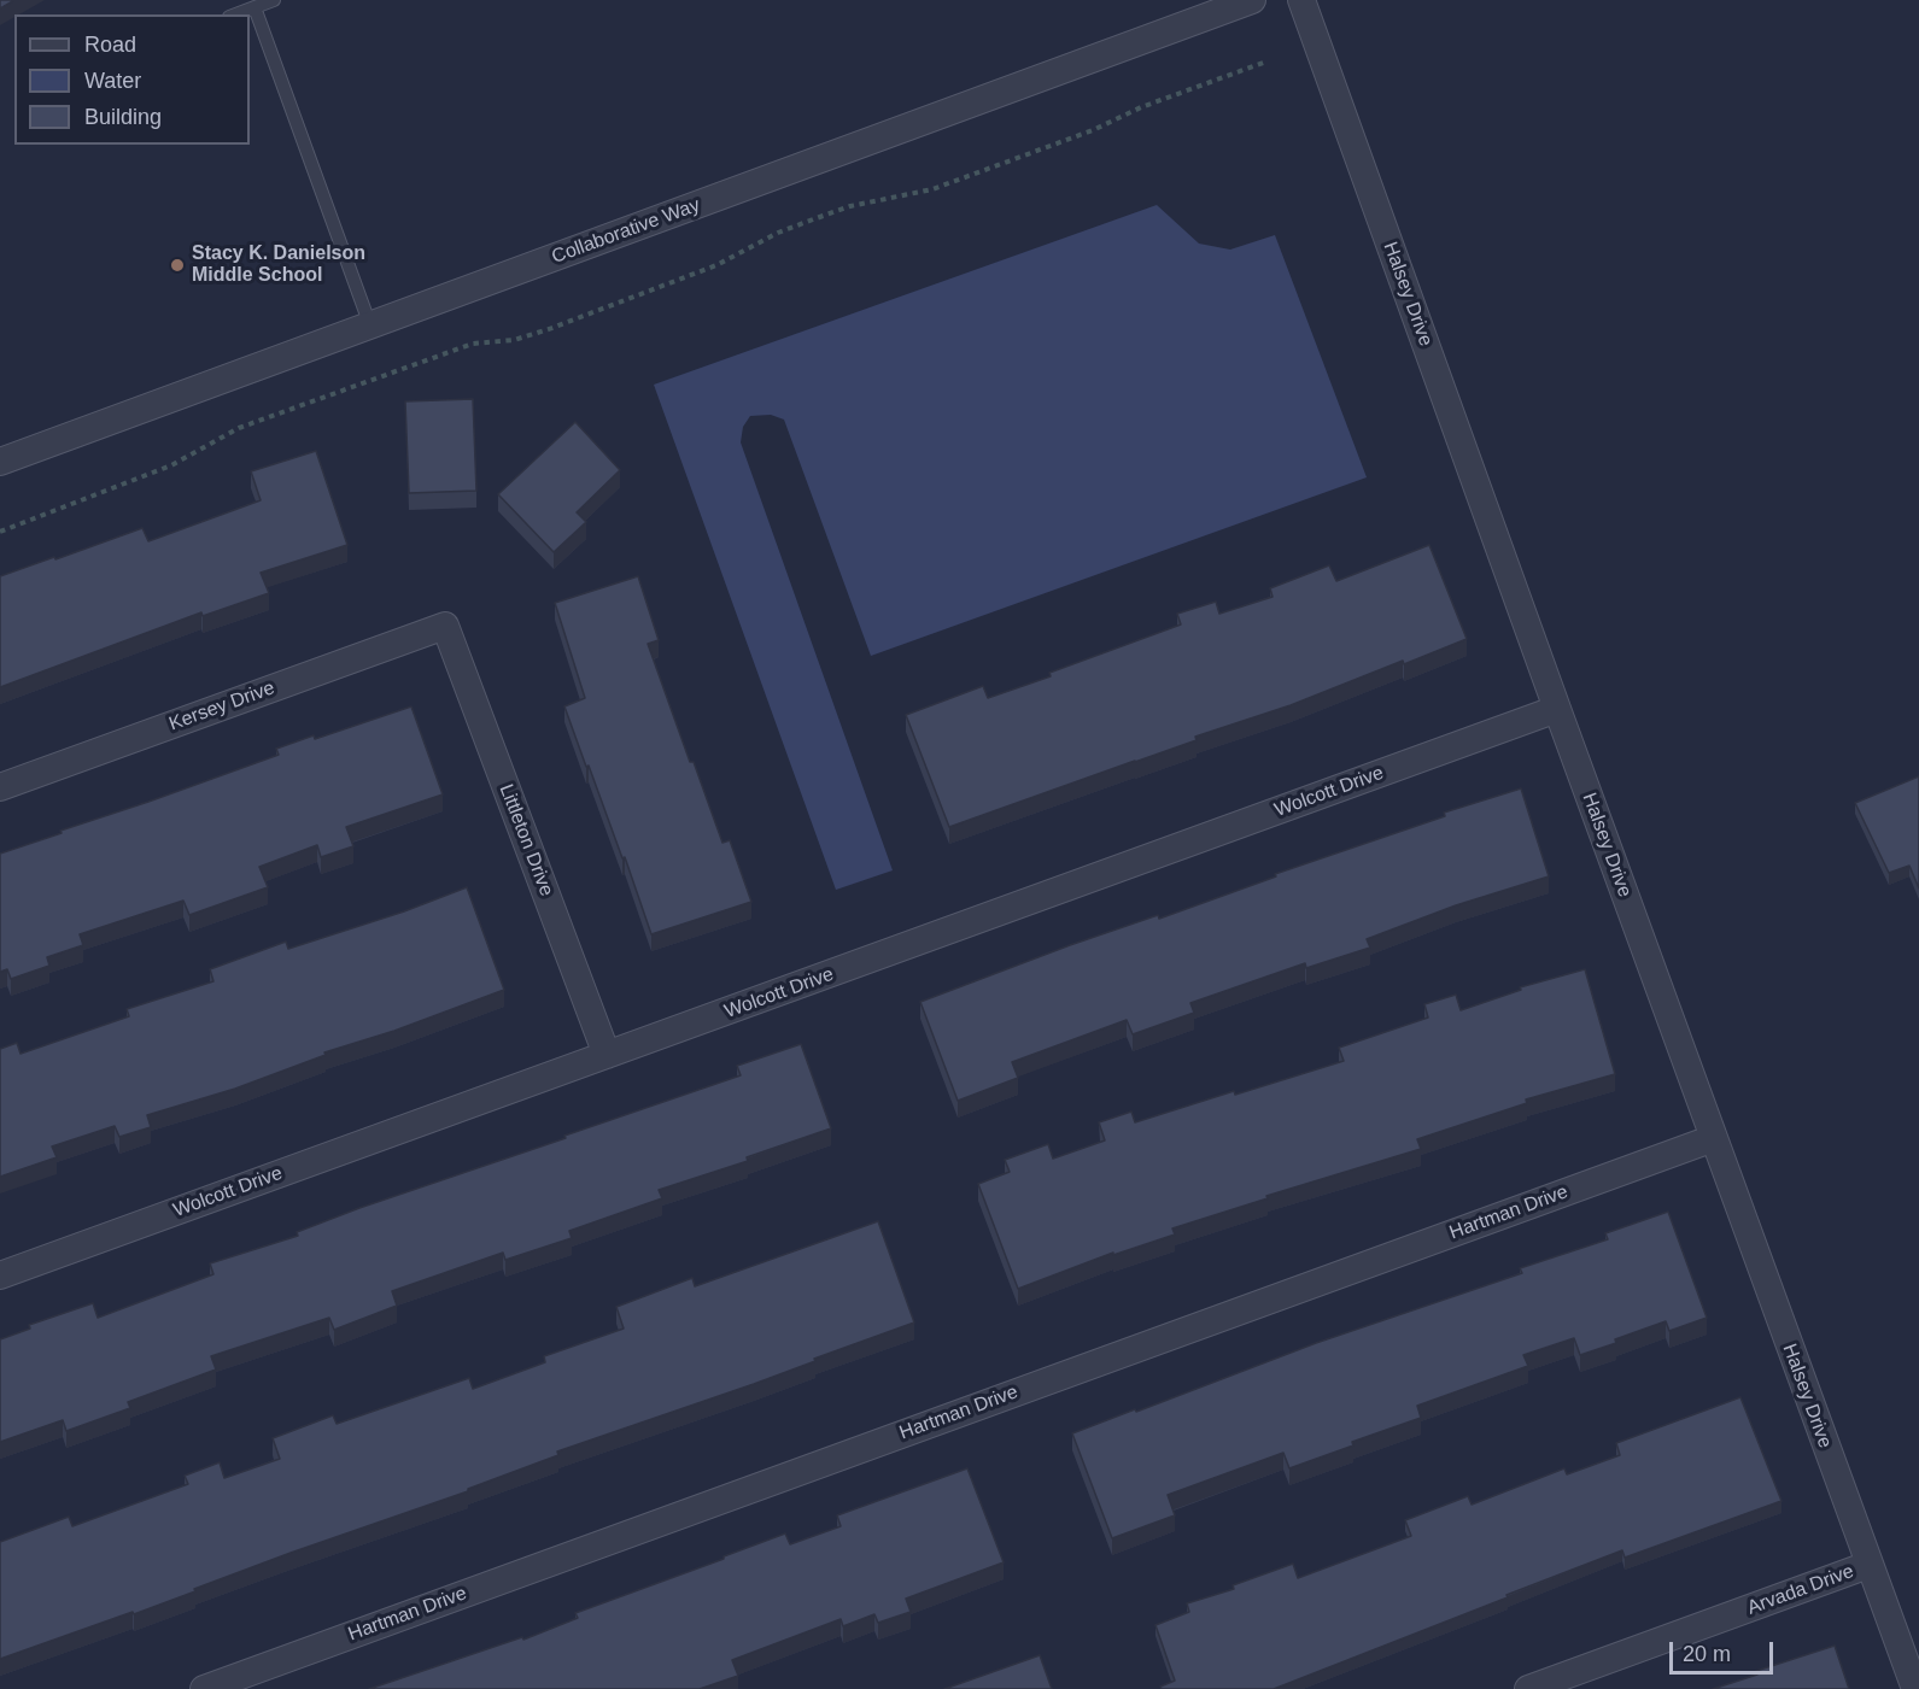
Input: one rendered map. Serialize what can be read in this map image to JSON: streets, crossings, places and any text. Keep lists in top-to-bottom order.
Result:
{
  "streets": {
    "street": [
      "Collaborative Way",
      "Halsey Drive",
      "Kersey Drive",
      "Wolcott Drive",
      "Littleton Drive",
      "Hartman Drive",
      "Arvada Drive"
    ]
  },
  "crossings": [
    ["Halsey Drive", "Wolcott Drive"],
    ["Halsey Drive", "Hartman Drive"],
    ["Halsey Drive", "Arvada Drive"],
    ["Kersey Drive", "Littleton Drive"],
    ["Wolcott Drive", "Littleton Drive"]
  ],
  "places": ["Stacy K. Danielson Middle School"],
  "legend": ["Road", "Water", "Building"],
  "scale_bar": "20 m"
}
